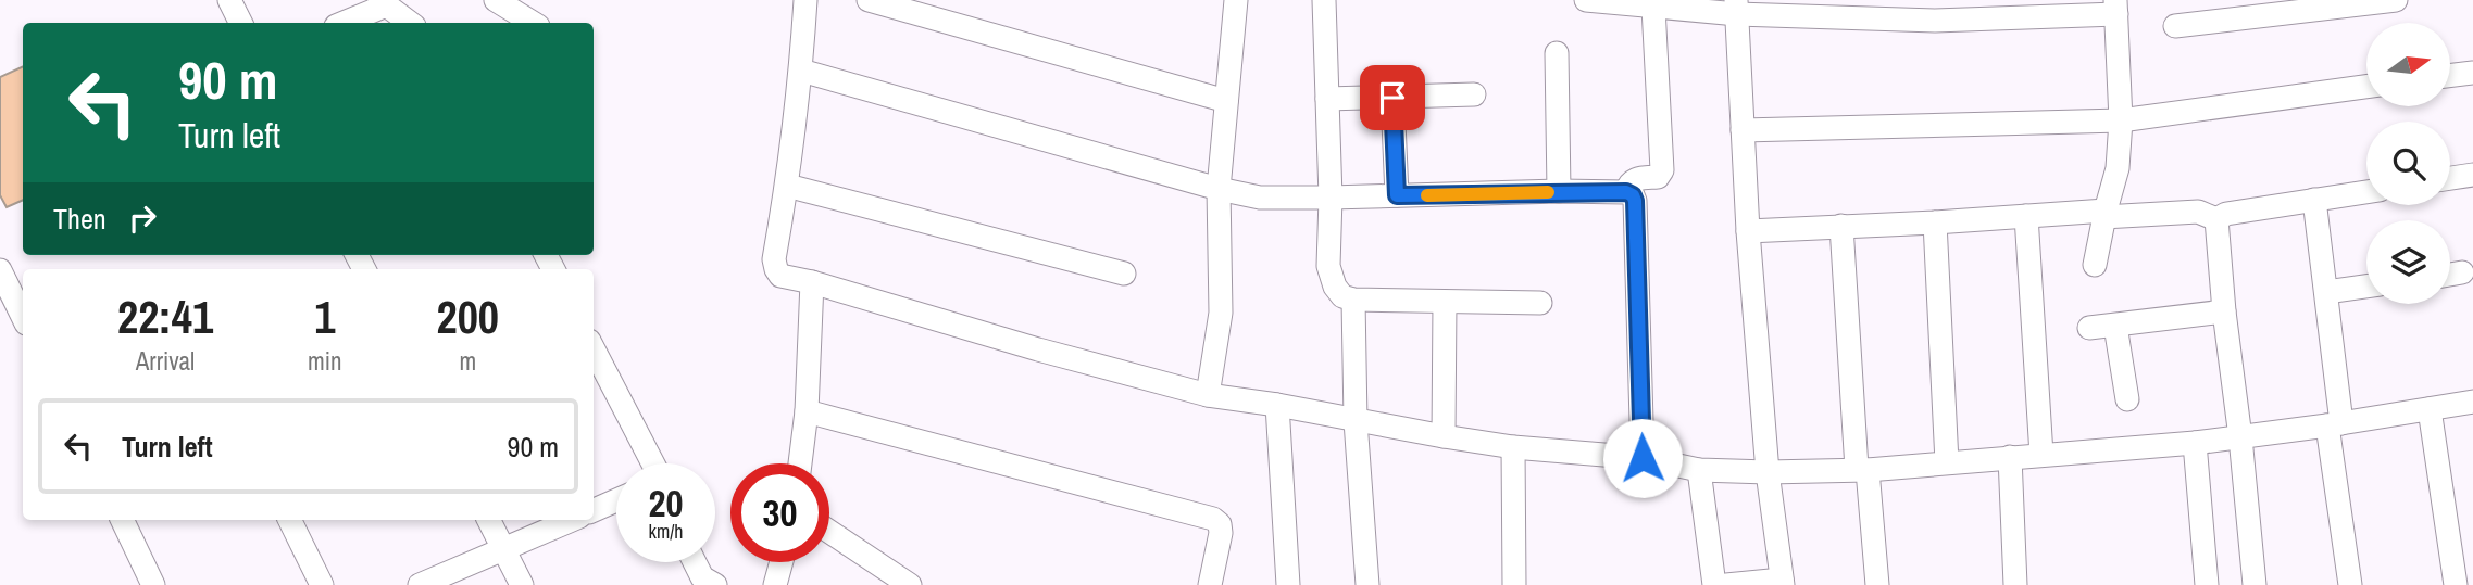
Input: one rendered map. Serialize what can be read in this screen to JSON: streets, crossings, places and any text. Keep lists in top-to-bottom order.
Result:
{
  "north": "right",
  "page": {
    "turn": ["90 m", "Turn left"],
    "then": "Then",
    "eta": [
      "22:41",
      "Arrival",
      "1",
      "min",
      "200",
      "m"
    ],
    "list": [
      {
        "name": "Turn left",
        "value": "90 m"
      }
    ],
    "speed": "20 km/h",
    "limit": "30"
  }
}
